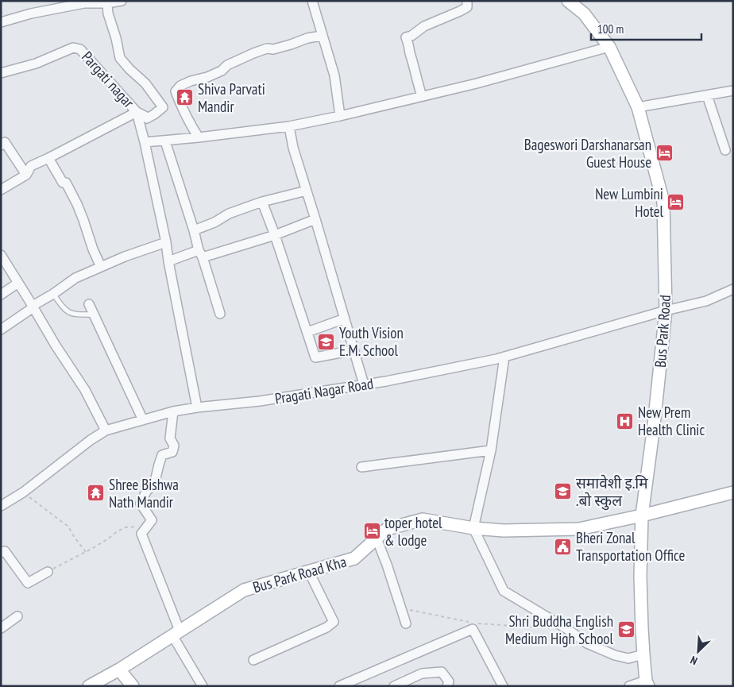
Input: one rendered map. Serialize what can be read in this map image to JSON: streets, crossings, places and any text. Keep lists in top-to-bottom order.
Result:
{
  "streets": {
    "street": [
      "Pargati nagar",
      "Bus Park Road",
      "Pragati Nagar Road",
      "Bus Park Road Kha"
    ]
  },
  "crossings": [
    ["Pargati nagar", "Pragati Nagar Road"],
    ["Bus Park Road", "Pragati Nagar Road"],
    ["Bus Park Road", "Bus Park Road Kha"]
  ],
  "places": {
    "temple": ["Shiva Parvati Mandir", "Shree Bishwa Nath Mandir"],
    "hotel": ["Bageswori Darshanarsan Guest House", "New Lumbini Hotel", "toper hotel & lodge"],
    "school or university": ["Youth Vision E.M. School", "समावेशी इ.मि .बाे स्कुल", "Shri Buddha English Medium High School"],
    "hospital": ["New Prem Health Clinic"],
    "public building": ["Bheri Zonal Transportation Office"]
  },
  "scale_bar": "100 m",
  "north": "bottom left"
}
